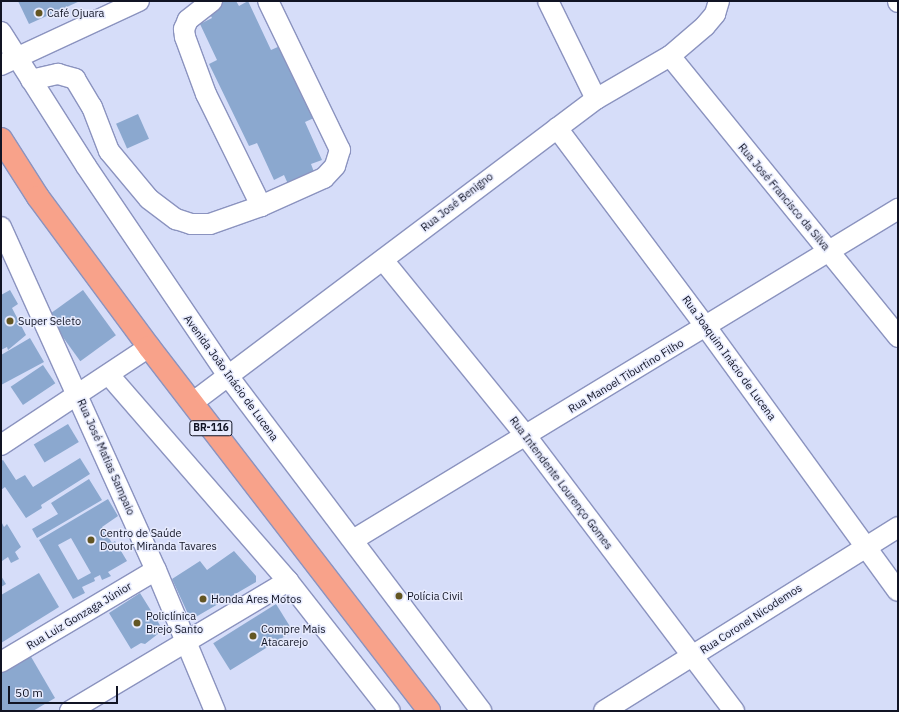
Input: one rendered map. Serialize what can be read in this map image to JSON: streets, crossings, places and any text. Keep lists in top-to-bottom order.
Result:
{
  "streets": {
    "highway": ["BR-116"],
    "street": [
      "Rua José Francisco da Silva",
      "Rua José Benigno",
      "Rua Joaquim Inácio de Lucena",
      "Rua Manoel Tiburtino Filho",
      "Avenida João Inácio de Lucena",
      "Rua José Matias Sampaio",
      "Rua Intendente Lourenço Gomes",
      "Rua Luiz Gonzaga Júnior",
      "Rua Coronel Nicodemos"
    ]
  },
  "crossings": [
    ["Rua José Francisco da Silva", "Rua José Benigno"],
    ["Rua José Francisco da Silva", "Rua Manoel Tiburtino Filho"],
    ["Rua José Benigno", "Rua Joaquim Inácio de Lucena"],
    ["Rua José Benigno", "Avenida João Inácio de Lucena"],
    ["Rua José Benigno", "BR-116"],
    ["Rua José Benigno", "Rua Intendente Lourenço Gomes"],
    ["Rua Joaquim Inácio de Lucena", "Rua Manoel Tiburtino Filho"],
    ["Rua Joaquim Inácio de Lucena", "Rua Coronel Nicodemos"],
    ["Rua Manoel Tiburtino Filho", "Avenida João Inácio de Lucena"],
    ["Rua Manoel Tiburtino Filho", "Rua Intendente Lourenço Gomes"],
    ["Rua José Matias Sampaio", "Rua Luiz Gonzaga Júnior"],
    ["Rua Intendente Lourenço Gomes", "Rua Coronel Nicodemos"]
  ],
  "places": [
    "Café Ojuara",
    "Super Seleto",
    "Centro de Saúde Doutor Miranda Tavares",
    "Polícia Civil",
    "Honda Ares Motos",
    "Policlínica Brejo Santo",
    "Compre Mais Atacarejo"
  ],
  "scale_bar": "50 m"
}
